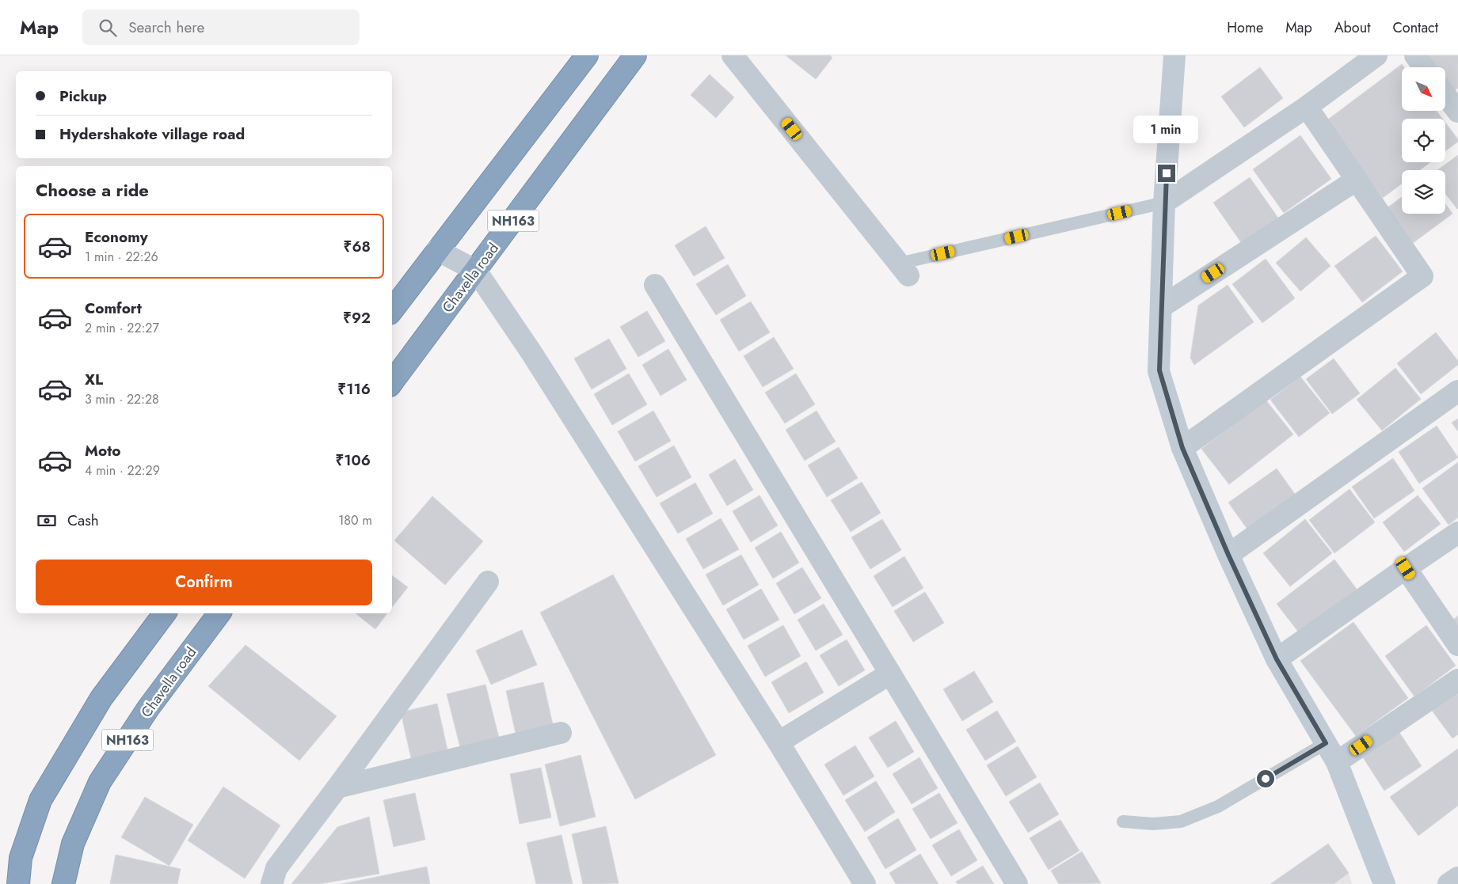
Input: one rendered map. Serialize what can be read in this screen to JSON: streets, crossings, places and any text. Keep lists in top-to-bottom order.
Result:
{
  "streets": {
    "highway": ["NH163", "Chavella road"]
  },
  "north": "bottom right",
  "page": {
    "header": "Map",
    "search": "Search here",
    "nav": [
      "Home",
      "Map",
      "About",
      "Contact"
    ],
    "banner": ["Pickup", "Hydershakote village road"],
    "bubble": "1 min",
    "heading": "Choose a ride",
    "list": [
      {
        "name": "Economy",
        "note": "1 min · 22:26",
        "value": "₹68"
      },
      {
        "name": "Comfort",
        "note": "2 min · 22:27",
        "value": "₹92"
      },
      {
        "name": "XL",
        "note": "3 min · 22:28",
        "value": "₹116"
      },
      {
        "name": "Moto",
        "note": "4 min · 22:29",
        "value": "₹106"
      }
    ],
    "pay": ["Cash", "180 m"],
    "buttons": "Confirm"
  }
}
